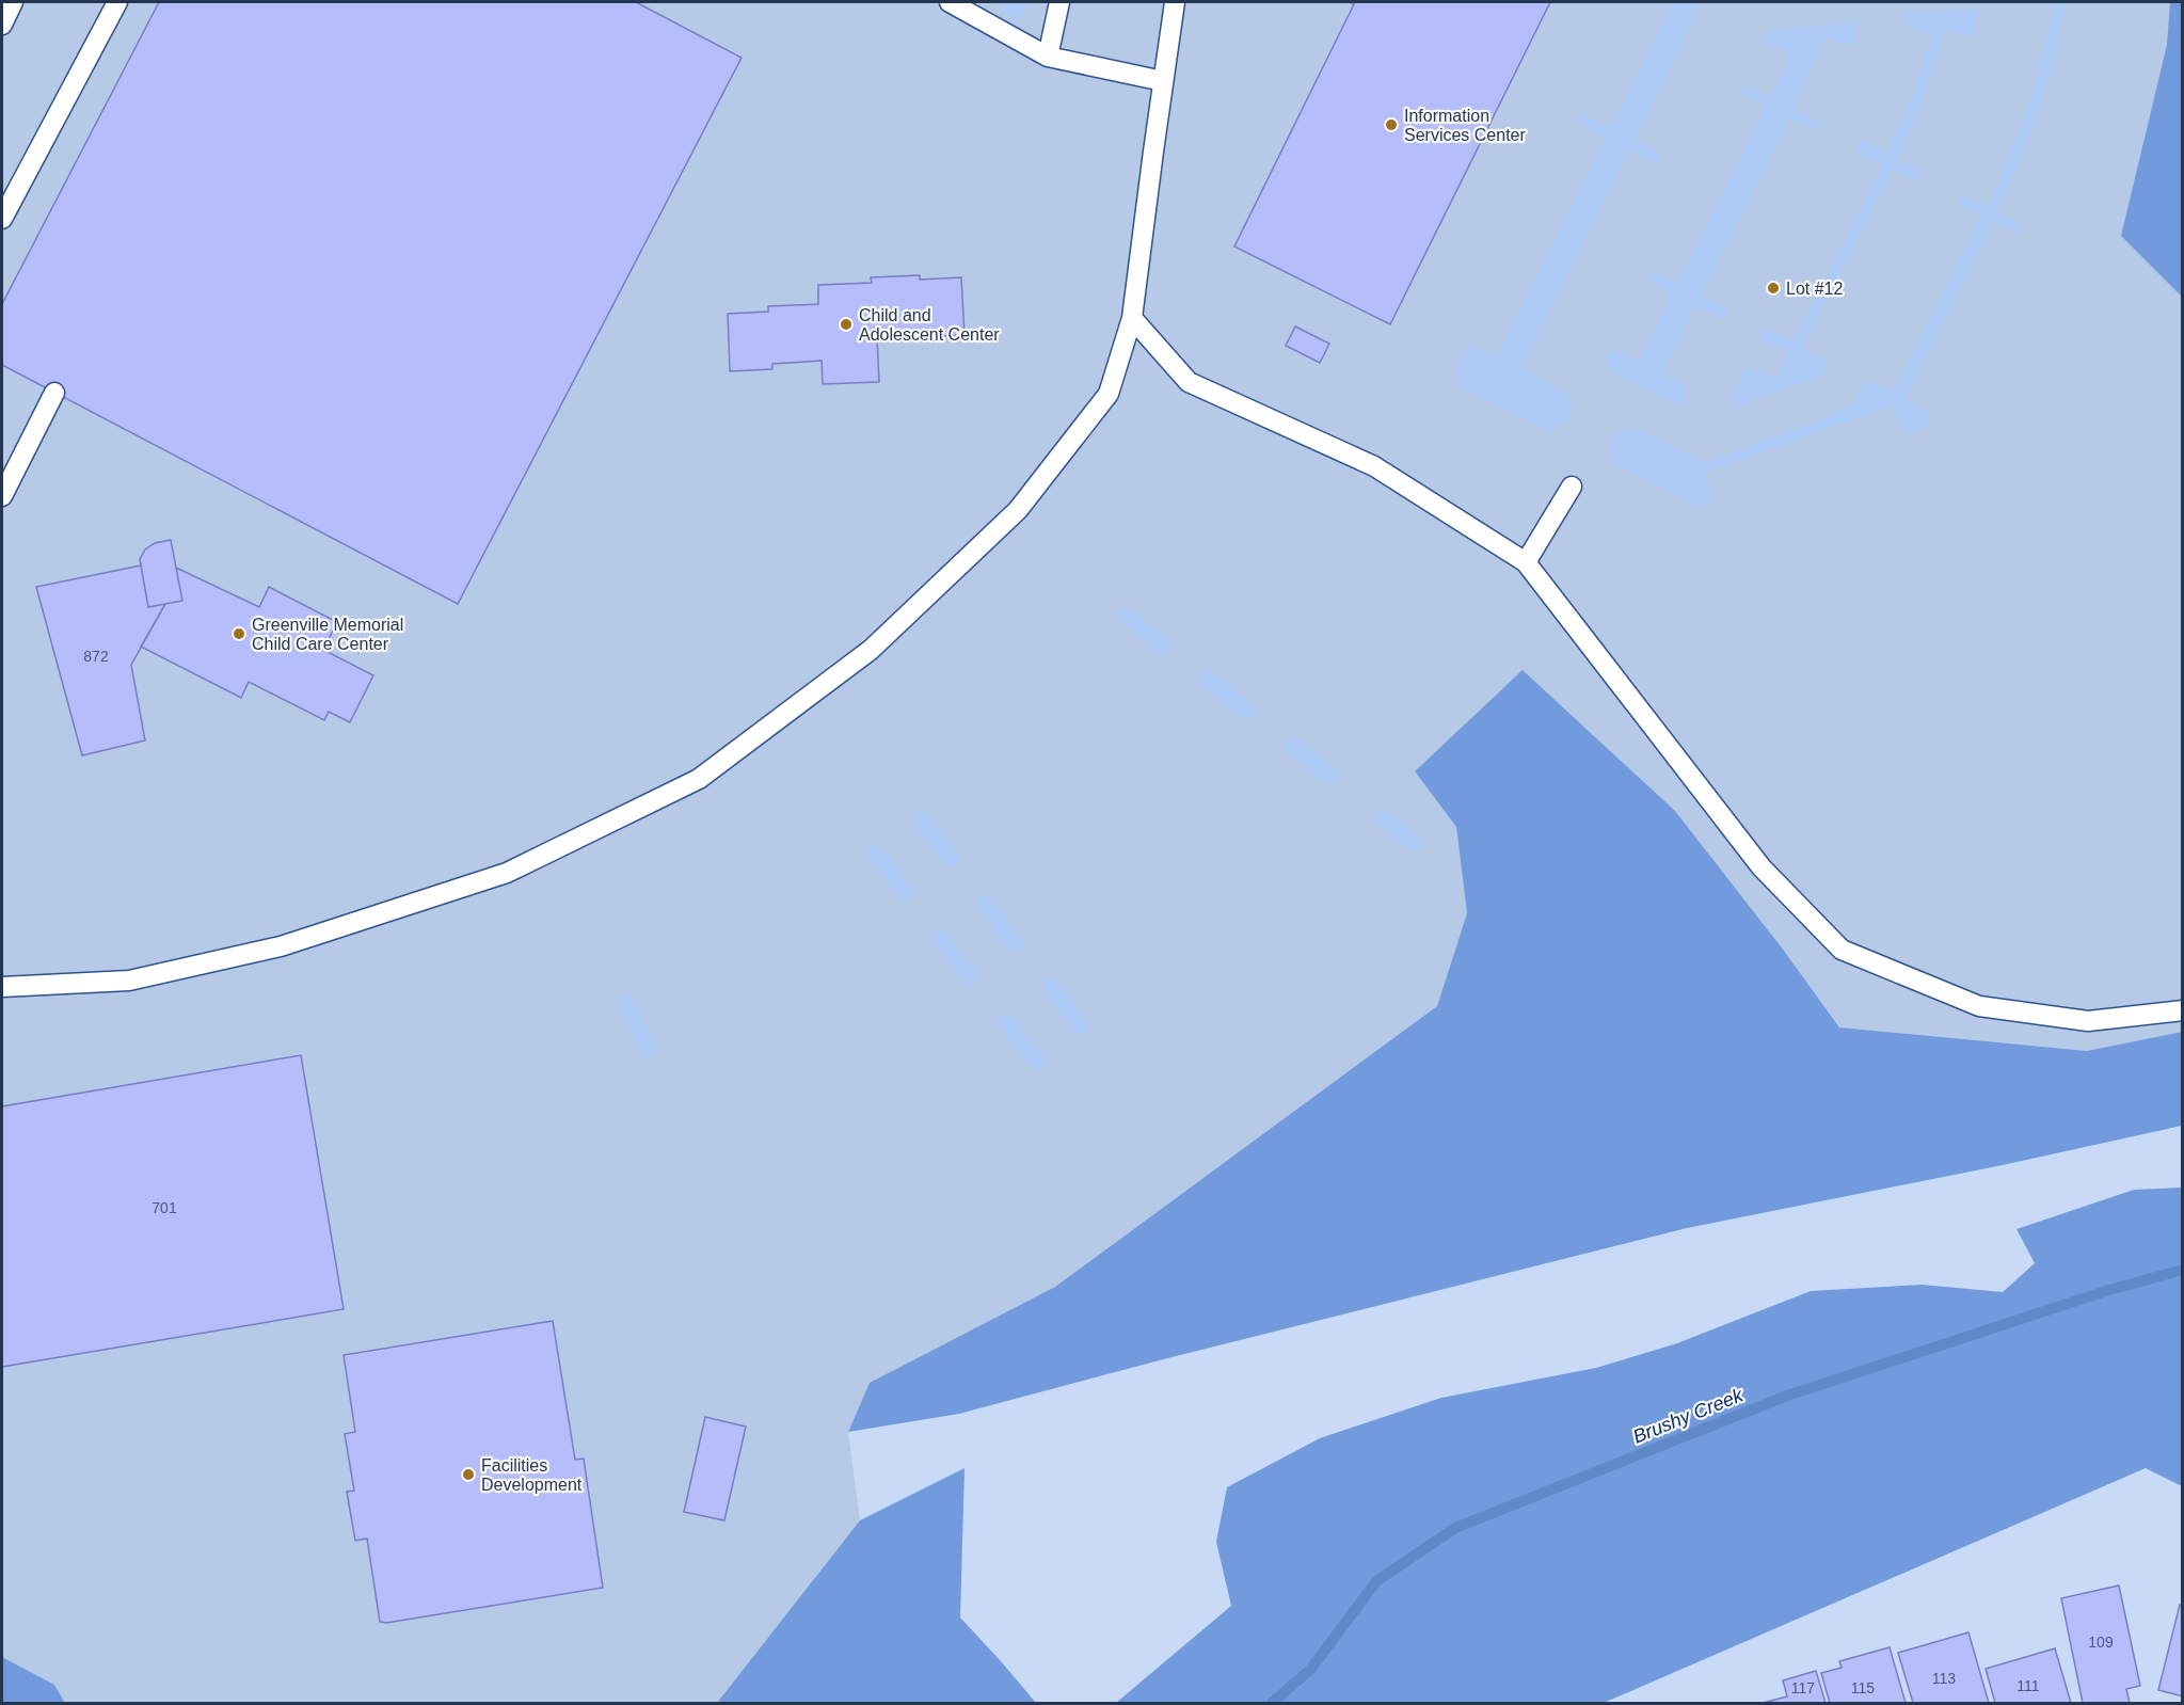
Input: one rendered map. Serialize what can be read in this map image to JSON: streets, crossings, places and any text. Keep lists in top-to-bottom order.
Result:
{
  "water": ["Brushy Creek"],
  "places": [
    "Information Services Center",
    "Lot #12",
    "Child and Adolescent Center",
    "Greenville Memorial Child Care Center",
    "Facilities Development"
  ],
  "house_numbers": [
    "872",
    "701",
    "109",
    "113",
    "111",
    "117",
    "115"
  ]
}
